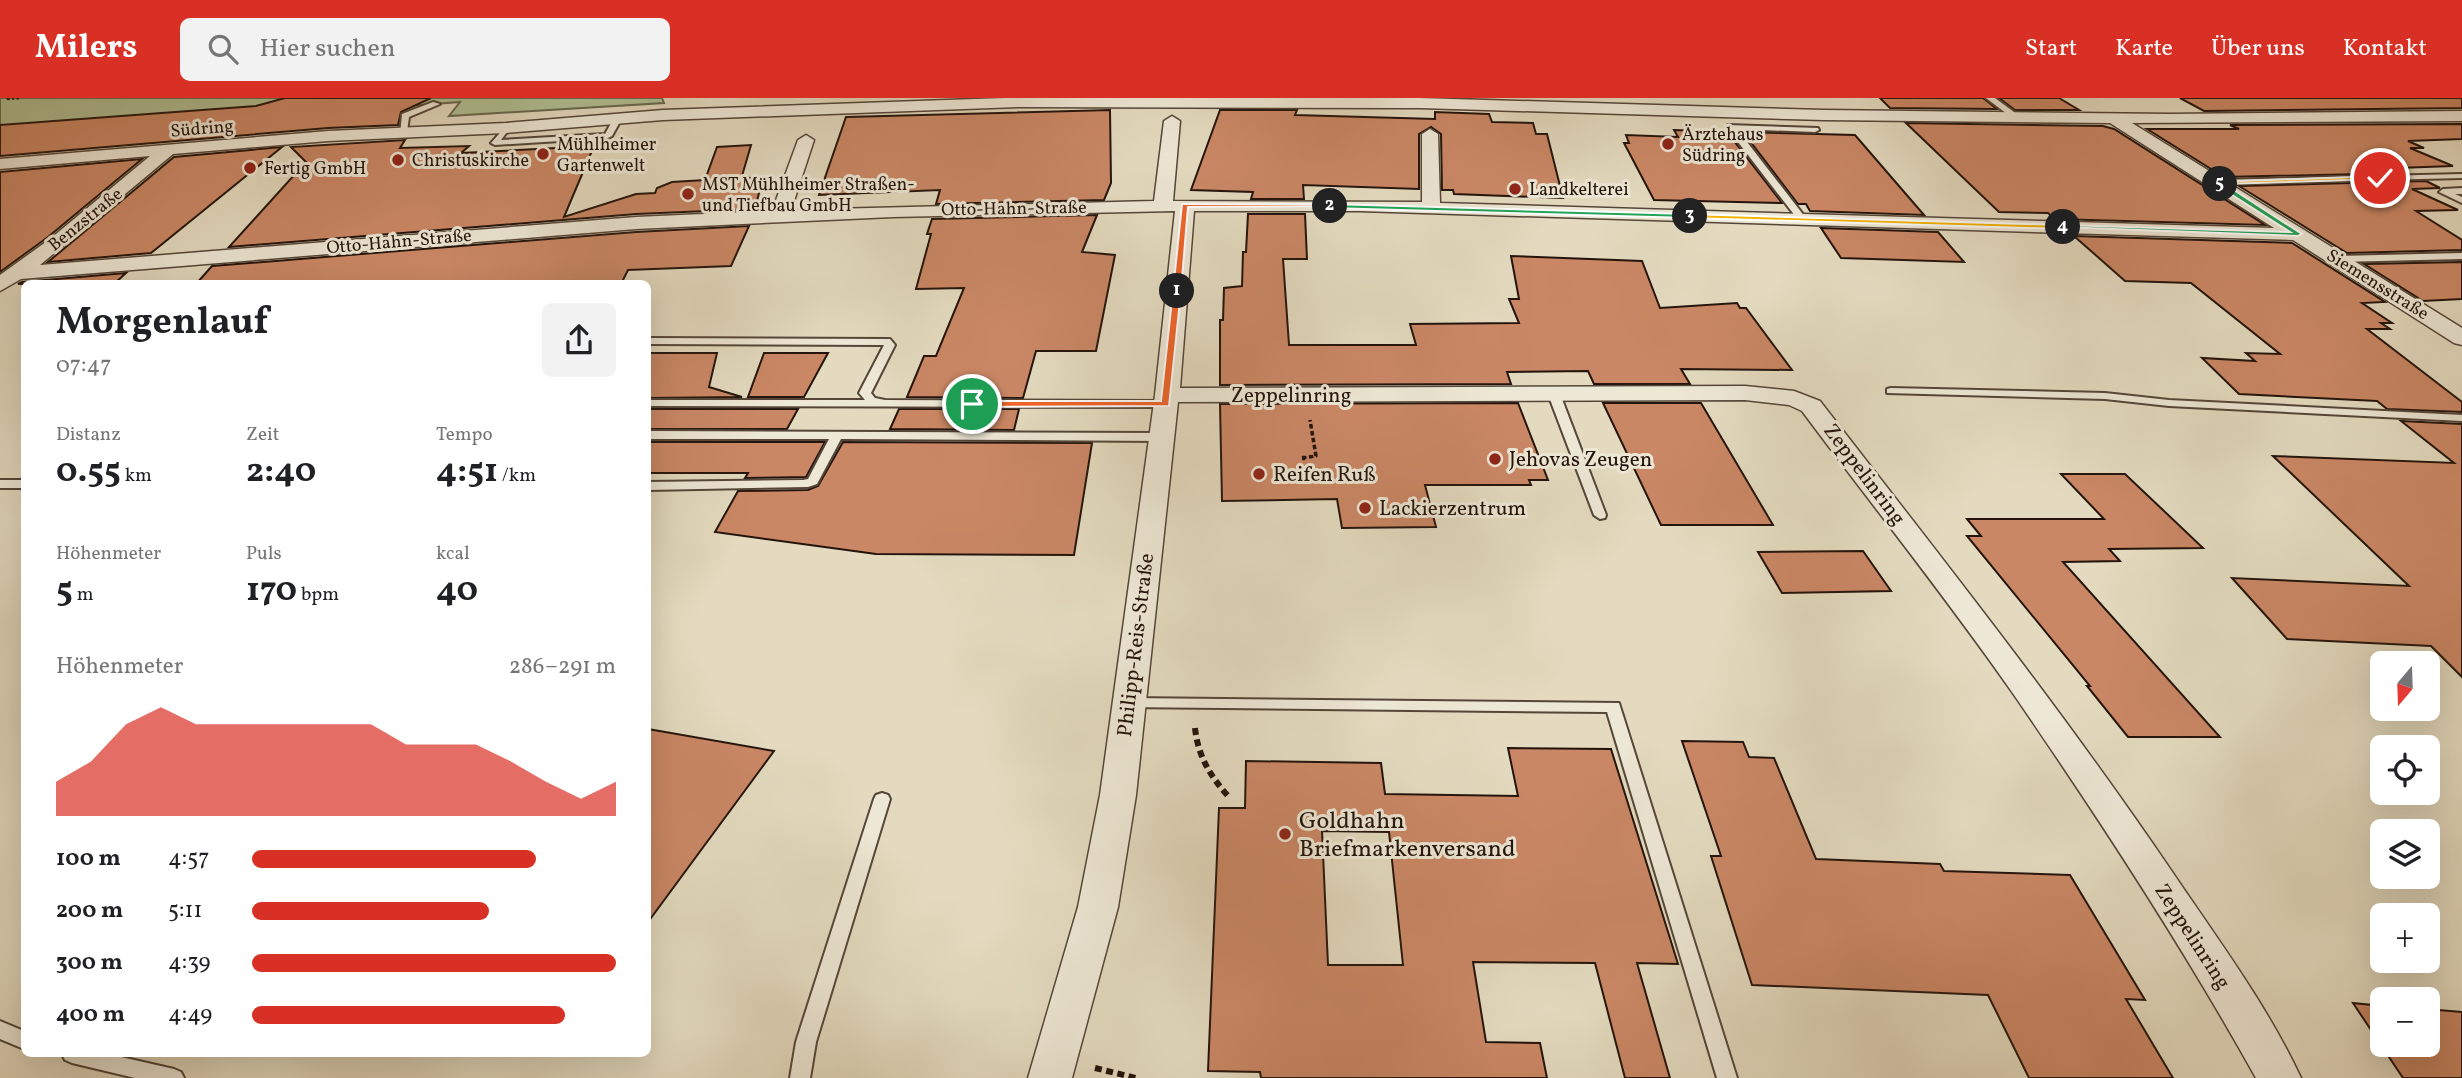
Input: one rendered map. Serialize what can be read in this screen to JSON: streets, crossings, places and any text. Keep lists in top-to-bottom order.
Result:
{
  "streets": {
    "street": [
      "Südring",
      "Otto-Hahn-Straße",
      "Benzstraße",
      "Siemensstraße",
      "Zeppelinring",
      "Philipp-Reis-Straße"
    ]
  },
  "crossings": [
    ["Südring", "Benzstraße"],
    ["Südring", "Siemensstraße"],
    ["Otto-Hahn-Straße", "Benzstraße"],
    ["Otto-Hahn-Straße", "Siemensstraße"],
    ["Otto-Hahn-Straße", "Philipp-Reis-Straße"],
    ["Zeppelinring", "Philipp-Reis-Straße"]
  ],
  "places": [
    "Ärztehaus Südring",
    "Mühlheimer Gartenwelt",
    "Christuskirche",
    "Fertig GmbH",
    "Landkelterei",
    "MST Mühlheimer Straßen- und Tiefbau GmbH",
    "Jehovas Zeugen",
    "Reifen Ruß",
    "Lackierzentrum",
    "Goldhahn Briefmarkenversand"
  ],
  "north": "bottom",
  "page": {
    "header": "Milers",
    "search": "Hier suchen",
    "nav": [
      "Start",
      "Karte",
      "Über uns",
      "Kontakt"
    ],
    "pins": [
      "5",
      "2",
      "3",
      "4",
      "1"
    ],
    "heading": ["Morgenlauf", "07:47"],
    "stats": [
      ["Distanz", "0.55 km"],
      ["Zeit", "2:40"],
      ["Tempo", "4:51 /km"],
      ["Höhenmeter", "5 m"],
      ["Puls", "170 bpm"],
      ["kcal", "40"]
    ],
    "chart": ["Höhenmeter", "286–291 m"],
    "map_buttons": ["+", "−"],
    "list": [
      {
        "name": "100 m",
        "note": "4:57"
      },
      {
        "name": "200 m",
        "note": "5:11"
      },
      {
        "name": "300 m",
        "note": "4:39"
      },
      {
        "name": "400 m",
        "note": "4:49"
      }
    ]
  }
}
